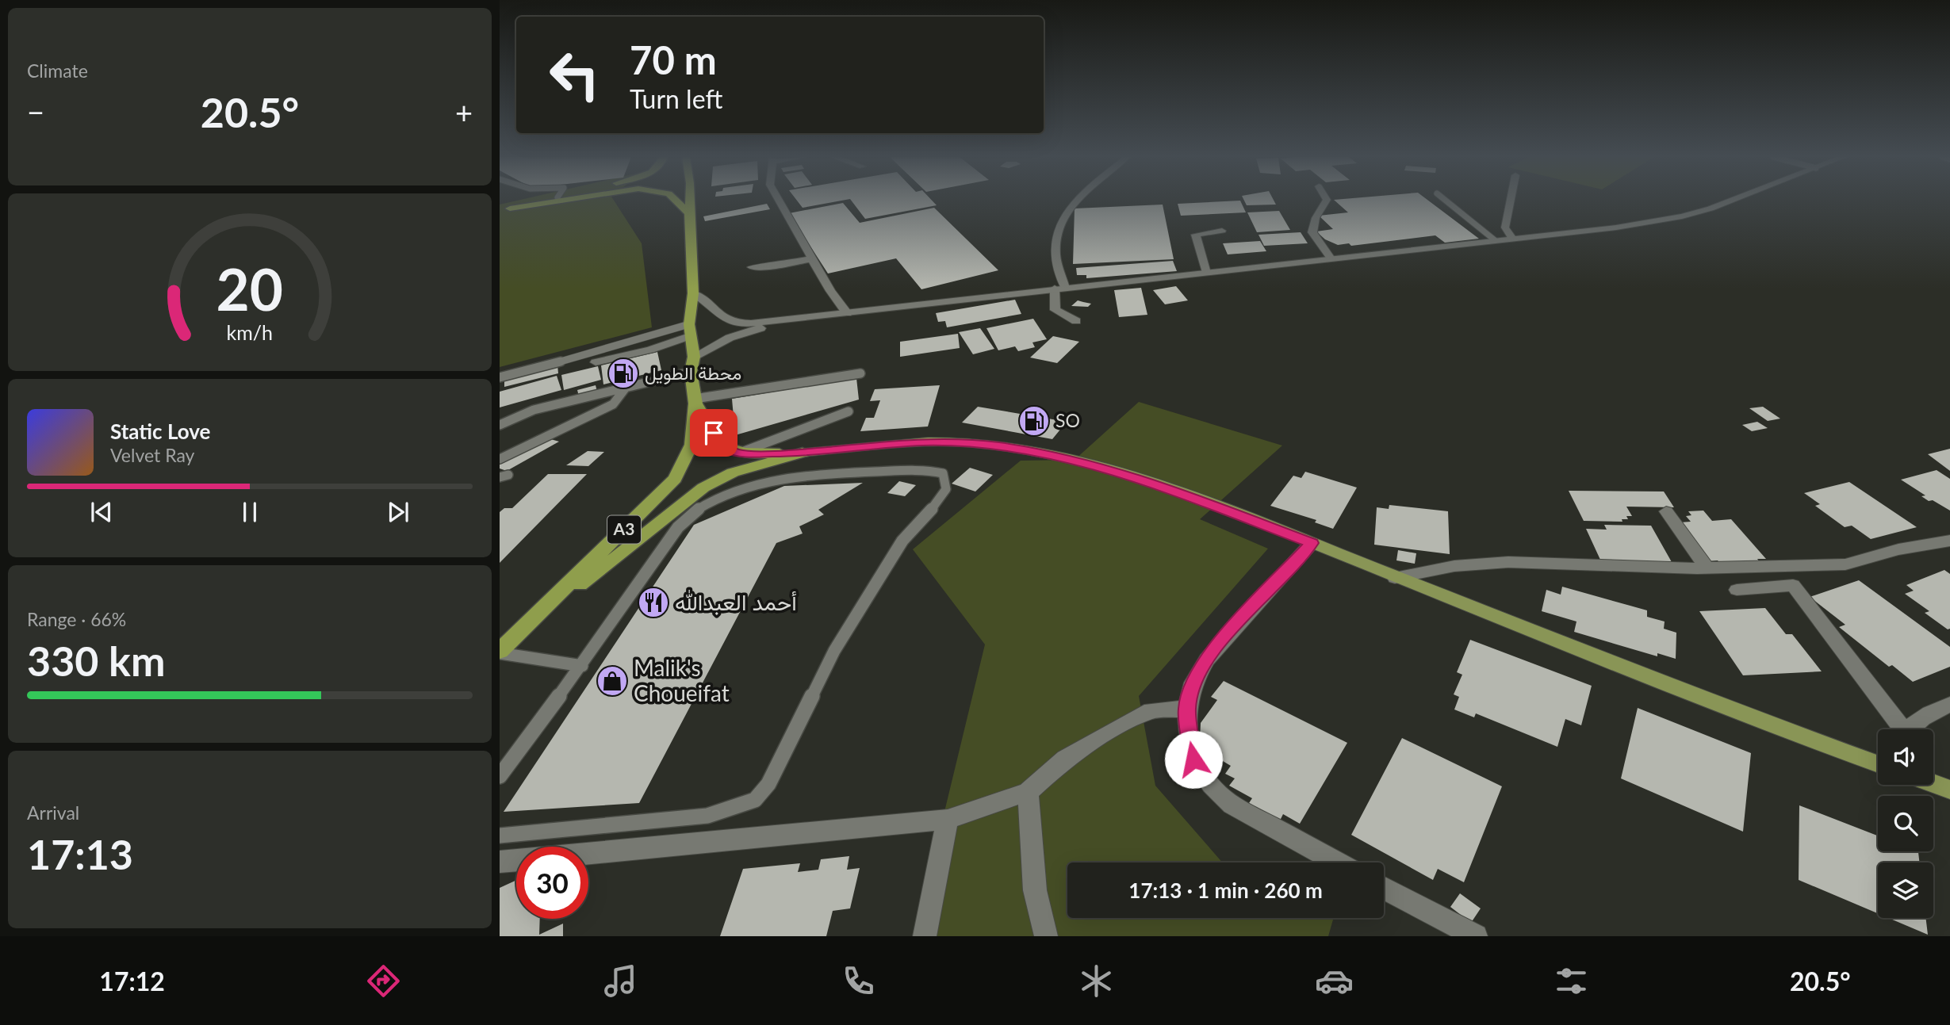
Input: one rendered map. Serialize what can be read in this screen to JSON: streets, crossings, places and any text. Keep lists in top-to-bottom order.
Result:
{
  "streets": {
    "highway": ["A3"]
  },
  "places": {
    "fuel station": ["محطة الطويل", "SO"],
    "restaurant": ["أحمد العبدالله"],
    "shop": ["Malik's Choueifat"]
  },
  "page": {
    "tile": [
      "Climate",
      ["Range · 66%", "330 km"],
      ["Arrival", "17:13"]
    ],
    "turn": ["70 m", "Turn left"],
    "heat": ["−", "20.5°", "+"],
    "song": ["Static Love", "Velvet Ray"],
    "limit": "30",
    "trip": "17:13 · 1 min · 260 m",
    "tabs": ["17:12", "20.5°"],
    "gauge": ["20", "km/h"]
  }
}
